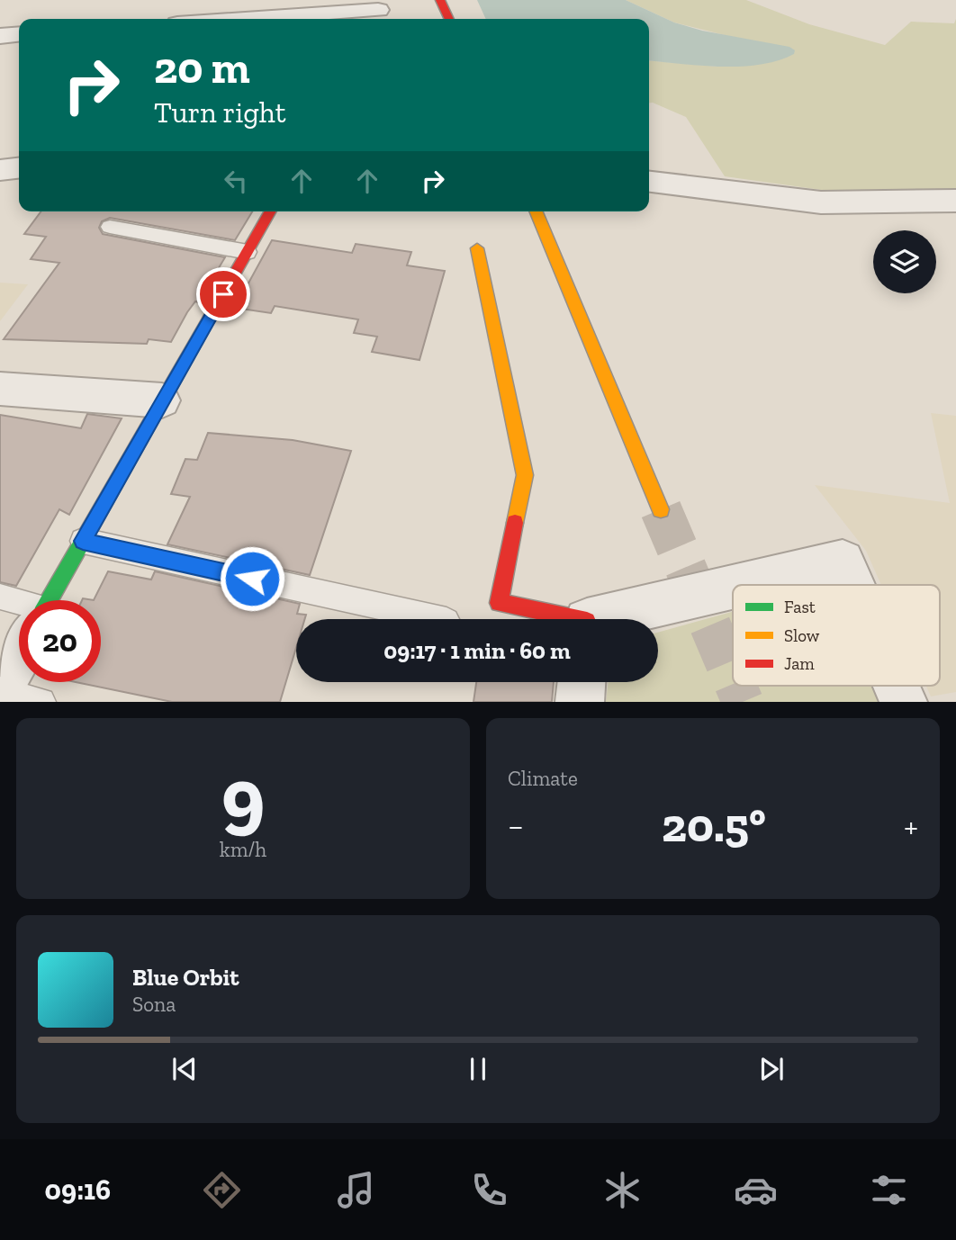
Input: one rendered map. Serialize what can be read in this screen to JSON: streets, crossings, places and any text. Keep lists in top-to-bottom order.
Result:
{
  "legend": ["Fast", "Slow", "Jam"],
  "page": {
    "turn": ["20 m", "Turn right"],
    "limit": "20",
    "trip": "09:17 · 1 min · 60 m",
    "tile": [
      ["9", "km/h"],
      "Climate"
    ],
    "heat": ["−", "20.5°", "+"],
    "song": ["Blue Orbit", "Sona"],
    "tabs": "09:16"
  }
}
